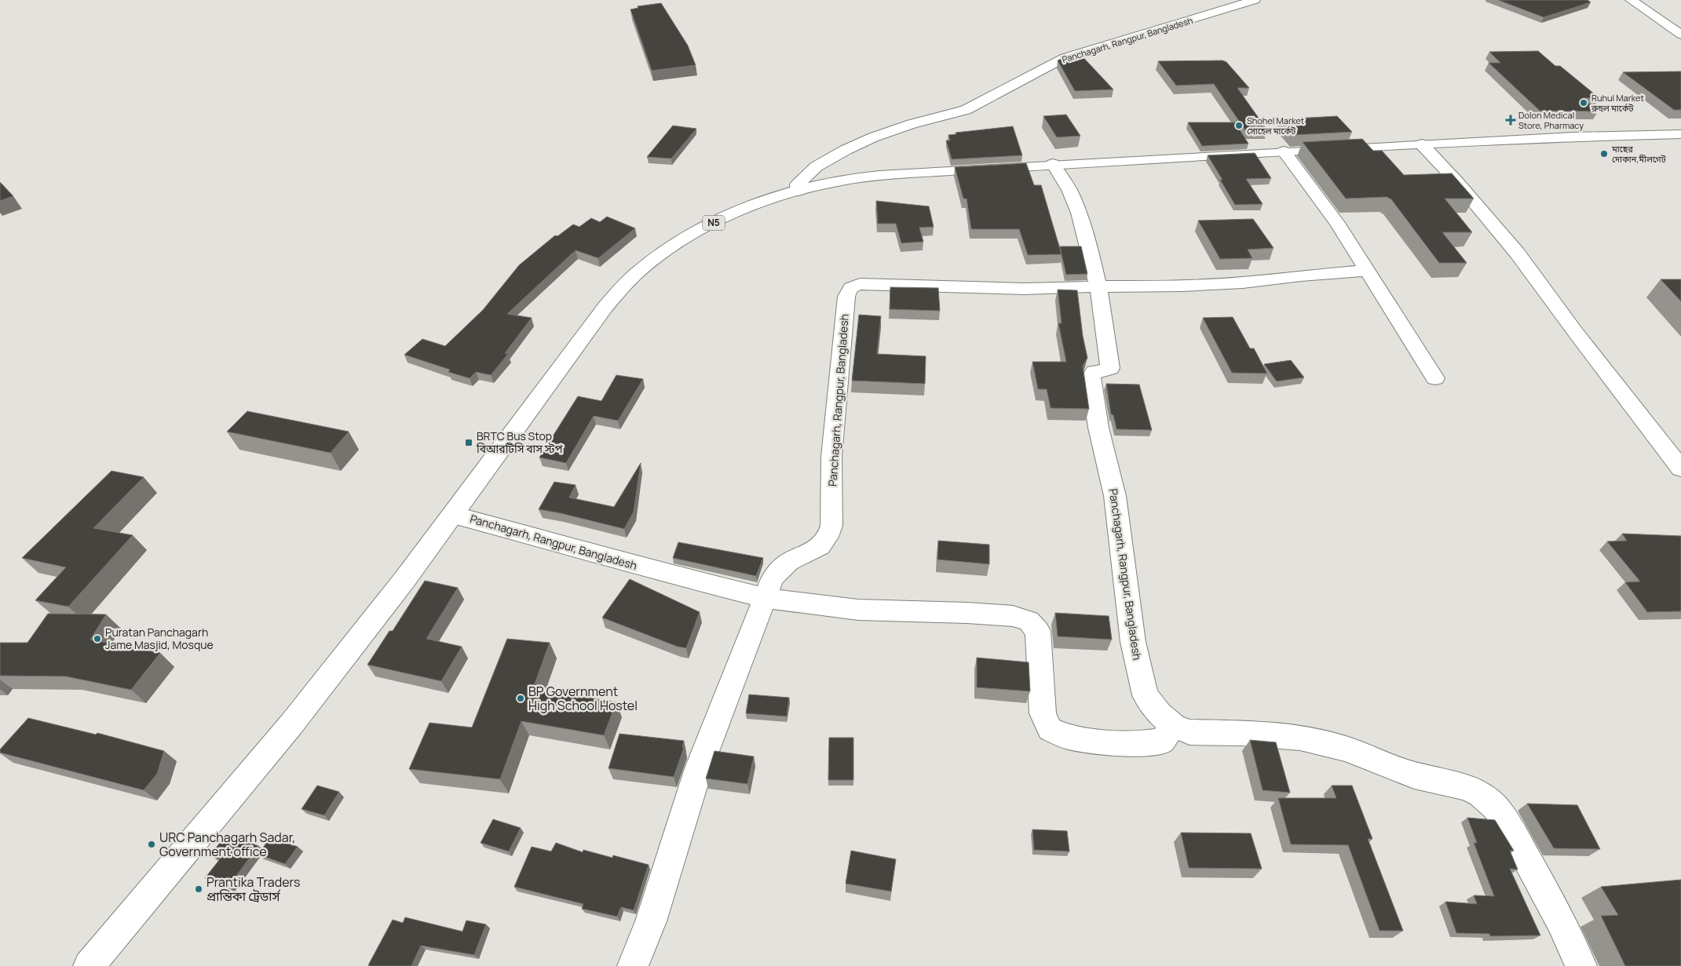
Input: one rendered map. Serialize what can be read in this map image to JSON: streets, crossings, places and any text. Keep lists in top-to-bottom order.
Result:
{
  "streets": {
    "main road": ["Panchagarh, Rangpur, Bangladesh", "N5"]
  },
  "crossings": [
    ["Panchagarh, Rangpur, Bangladesh", "N5"]
  ],
  "places": {
    "other": [
      "Ruhul Market রুহুল মার্কেট",
      "Shohel Market সোহেল মার্কেট",
      "মাছের দোকান,মীলগেট",
      "Puratan Panchagarh Jame Masjid, Mosque",
      "BP Government High School Hostel",
      "URC Panchagarh Sadar, Government office",
      "Prantika Traders প্রান্তিকা ট্রেডার্স"
    ],
    "health": ["Dolon Medical Store, Pharmacy"],
    "transit": ["BRTC Bus Stop বিআরটিসি বাস স্টপ"]
  }
}
